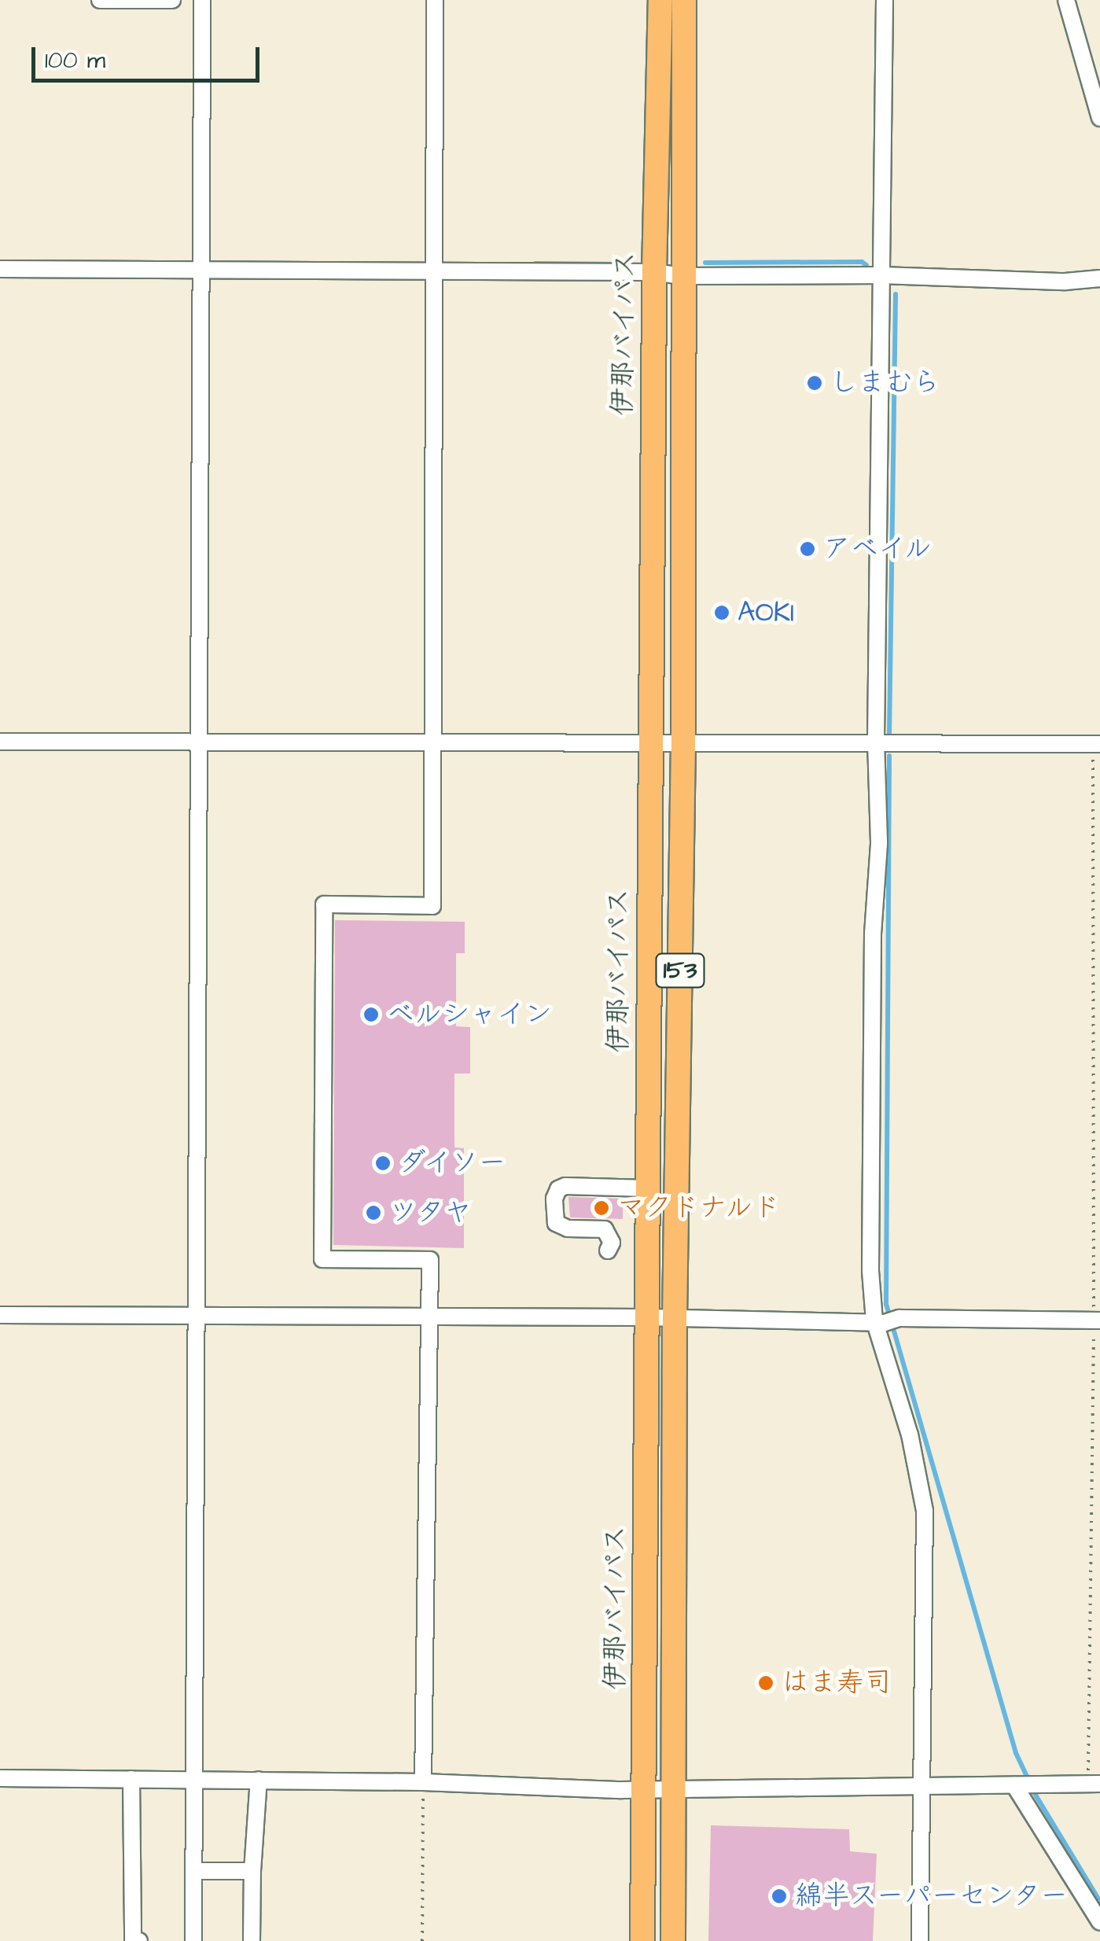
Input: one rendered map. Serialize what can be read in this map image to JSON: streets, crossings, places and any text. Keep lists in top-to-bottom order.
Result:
{
  "streets": {
    "highway": ["伊那バイパス", "153"]
  },
  "places": [
    "しまむら",
    "アベイル",
    "AOKI",
    "ベルシャイン",
    "ダイソー",
    "マクドナルド",
    "ツタヤ",
    "はま寿司",
    "綿半スーパーセンター"
  ],
  "scale_bar": "100 m"
}
